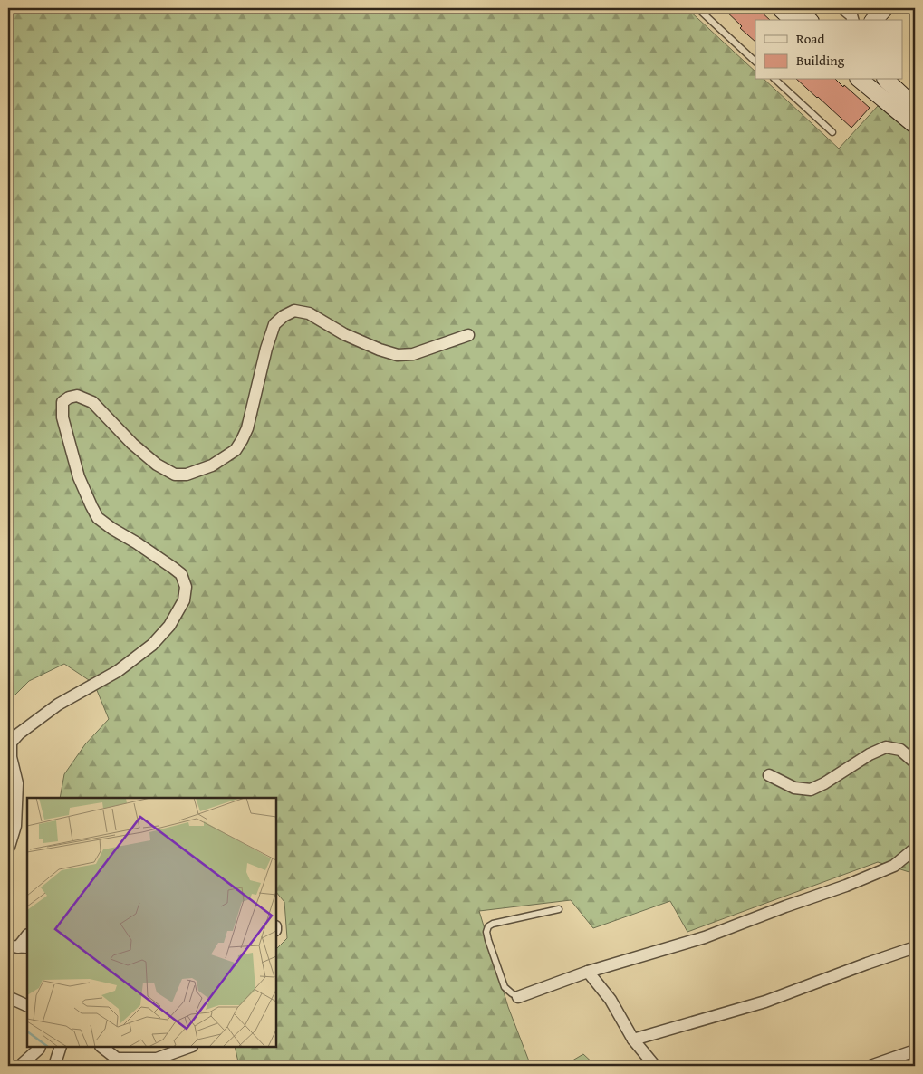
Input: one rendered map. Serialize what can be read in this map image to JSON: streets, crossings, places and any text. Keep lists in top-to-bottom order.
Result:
{
  "legend": ["Road", "Building"]
}
